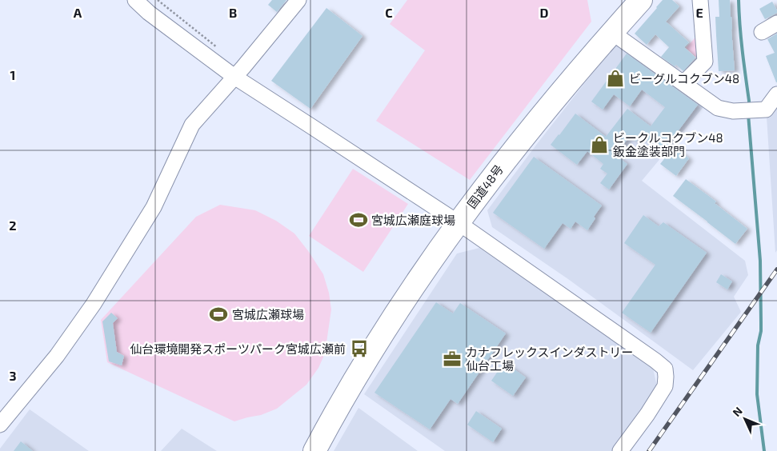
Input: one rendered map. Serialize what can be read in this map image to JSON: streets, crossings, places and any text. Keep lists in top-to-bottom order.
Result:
{
  "streets": {
    "highway": ["国道48号"]
  },
  "places": {
    "shop": ["ビーグルコクブン48", "ビークルコクブン48 鈑金塗装部門"],
    "sports": ["宮城広瀬庭球場", "宮城広瀬球場"],
    "bus stop": ["仙台環境開発スポーツパーク宮城広瀬前"],
    "office": ["カナフレックスインダストリー 仙台工場"]
  },
  "north": "top left",
  "grid": {
    "columns": [
      "A",
      "B",
      "C",
      "D",
      "E"
    ],
    "rows": ["1", "2", "3"]
  }
}
